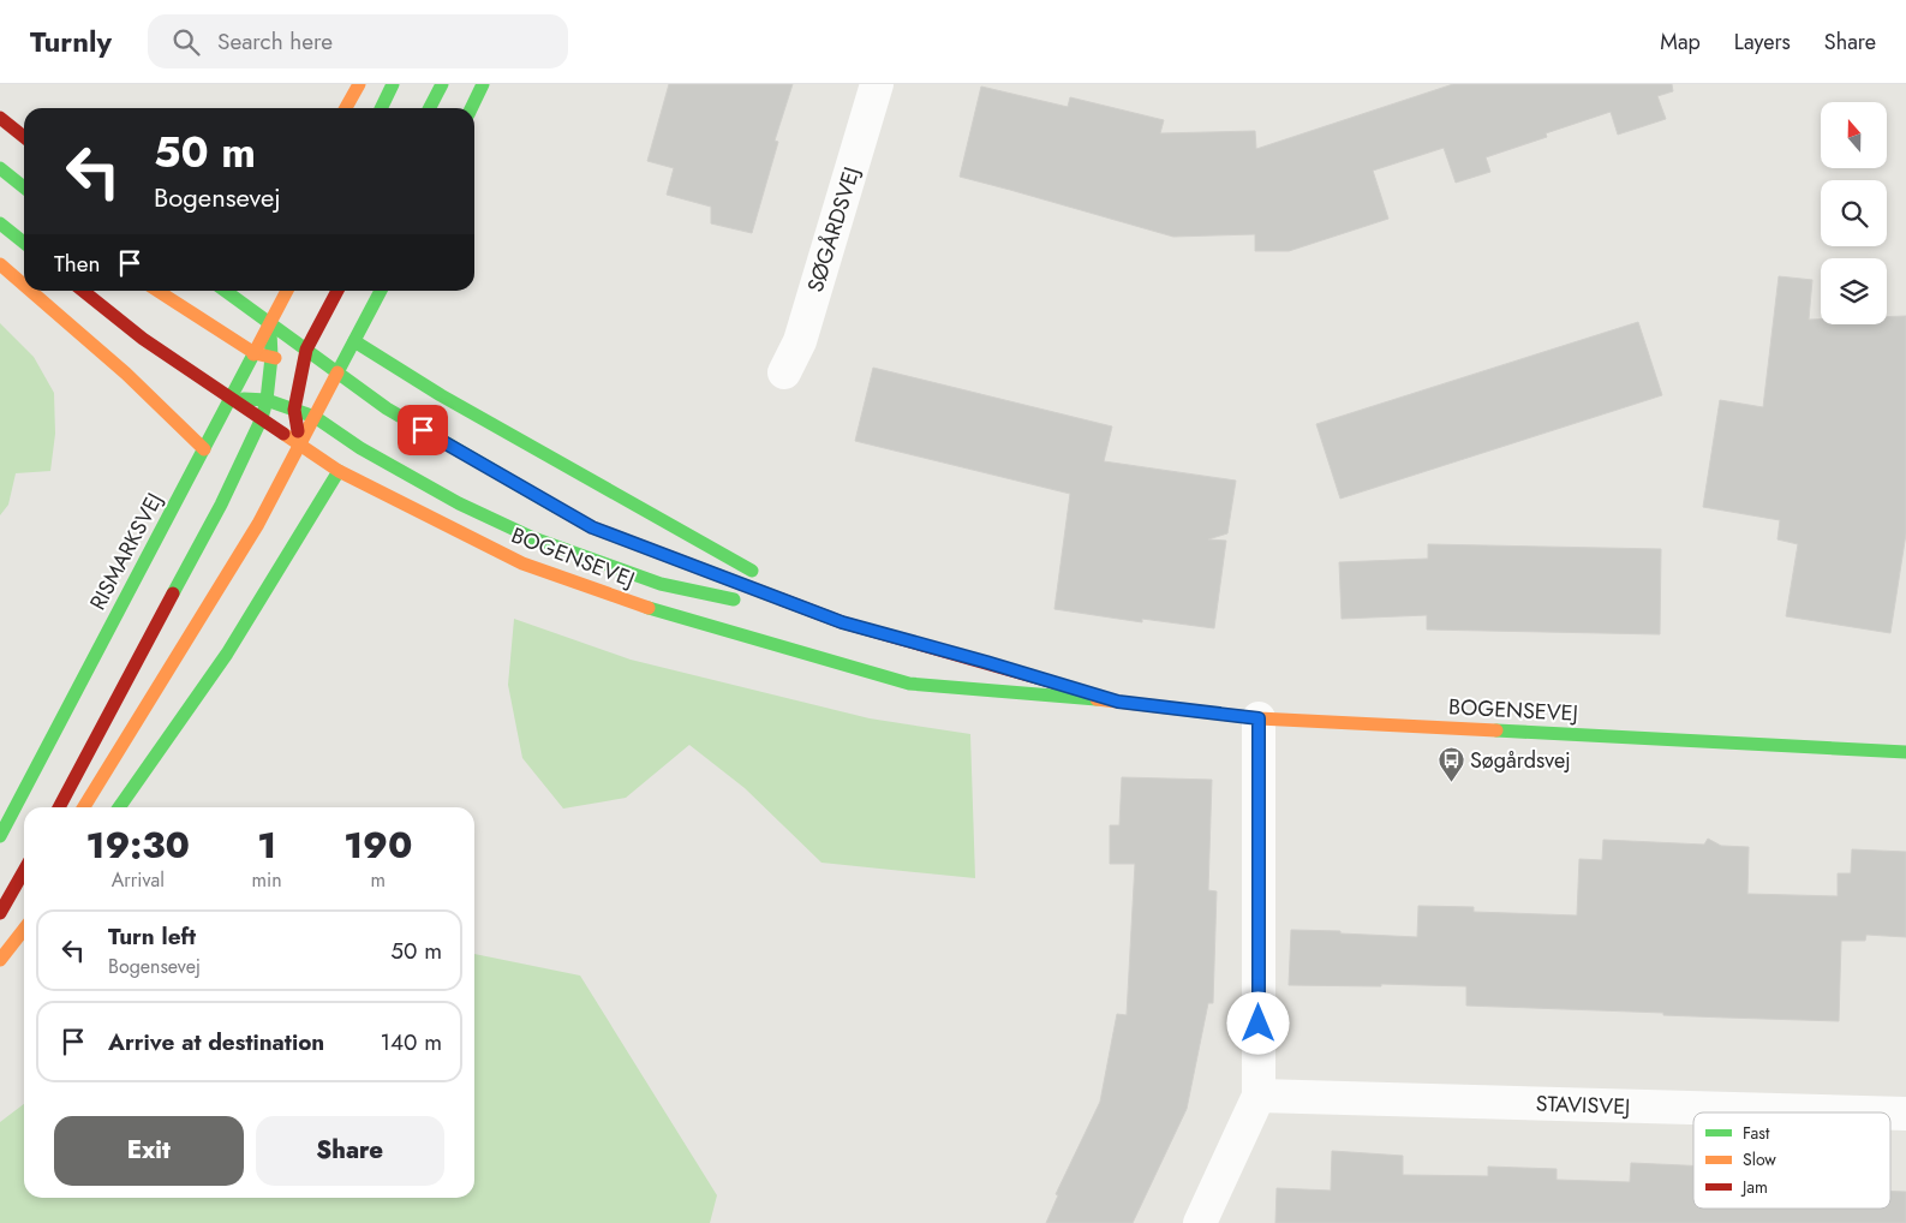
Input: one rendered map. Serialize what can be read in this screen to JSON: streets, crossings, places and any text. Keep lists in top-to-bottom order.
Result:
{
  "streets": {
    "main road": ["RISMARKSVEJ", "BOGENSEVEJ"],
    "street": ["SØGÅRDSVEJ", "STAVISVEJ"]
  },
  "crossings": [
    ["RISMARKSVEJ", "BOGENSEVEJ"]
  ],
  "places": {
    "bus stop": ["Søgårdsvej"]
  },
  "legend": ["Fast", "Slow", "Jam"],
  "north": "top",
  "page": {
    "header": "Turnly",
    "search": "Search here",
    "nav": ["Map", "Layers", "Share"],
    "turn": ["50 m", "Bogensevej"],
    "then": "Then",
    "eta": [
      "19:30",
      "Arrival",
      "1",
      "min",
      "190",
      "m"
    ],
    "list": [
      {
        "name": "Turn left",
        "note": "Bogensevej",
        "value": "50 m"
      },
      {
        "name": "Arrive at destination",
        "value": "140 m"
      }
    ],
    "buttons": ["Exit", "Share"]
  }
}
